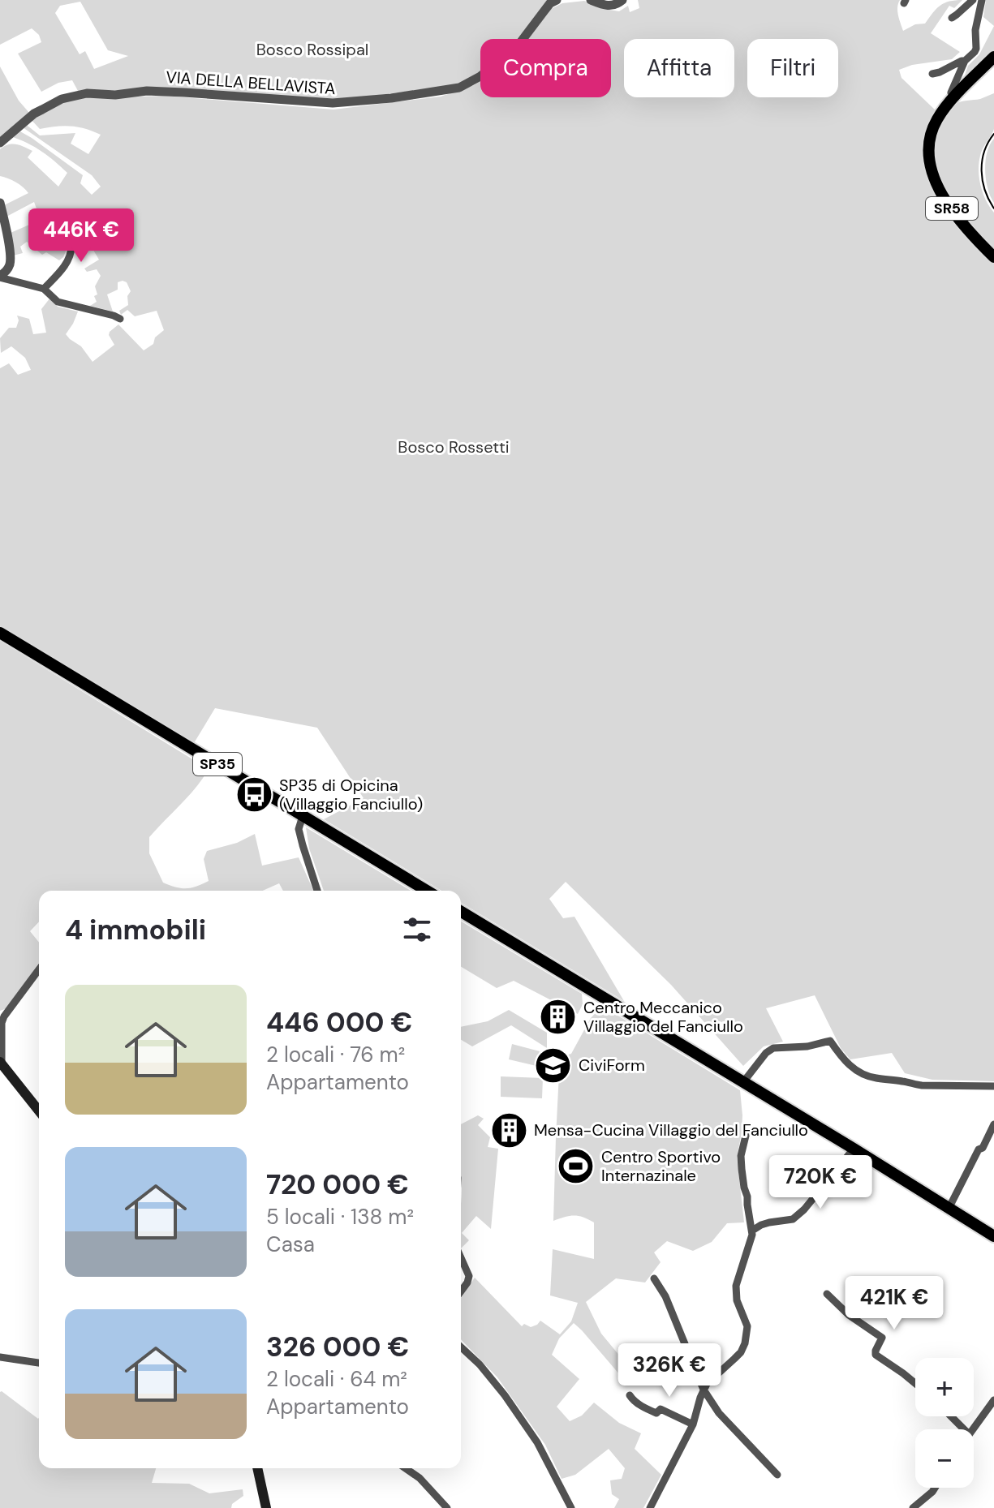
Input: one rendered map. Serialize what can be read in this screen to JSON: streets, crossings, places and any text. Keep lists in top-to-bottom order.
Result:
{
  "streets": {
    "main road": ["SR58", "SP35"],
    "street": ["VIA DELLA BELLAVISTA"]
  },
  "parks": ["Bosco Rossipal", "Bosco Rossetti"],
  "places": {
    "bus stop": ["SP35 di Opicina (Villaggio Fanciullo)"],
    "building": ["Centro Meccanico Villaggio del Fanciullo", "Mensa-Cucina Villaggio del Fanciullo"],
    "school or university": ["CiviForm"],
    "sports": ["Centro Sportivo Internazinale"]
  },
  "page": {
    "chip": ["Compra", "Affitta", "Filtri"],
    "price": [
      "446K €",
      "720K €",
      "421K €",
      "326K €"
    ],
    "heading": "4 immobili",
    "list": [
      {
        "name": "446 000 €",
        "note": "2 locali · 76 m² · Appartamento"
      },
      {
        "name": "720 000 €",
        "note": "5 locali · 138 m² · Casa"
      },
      {
        "name": "326 000 €",
        "note": "2 locali · 64 m² · Appartamento"
      }
    ],
    "map_buttons": ["+", "−"]
  }
}
